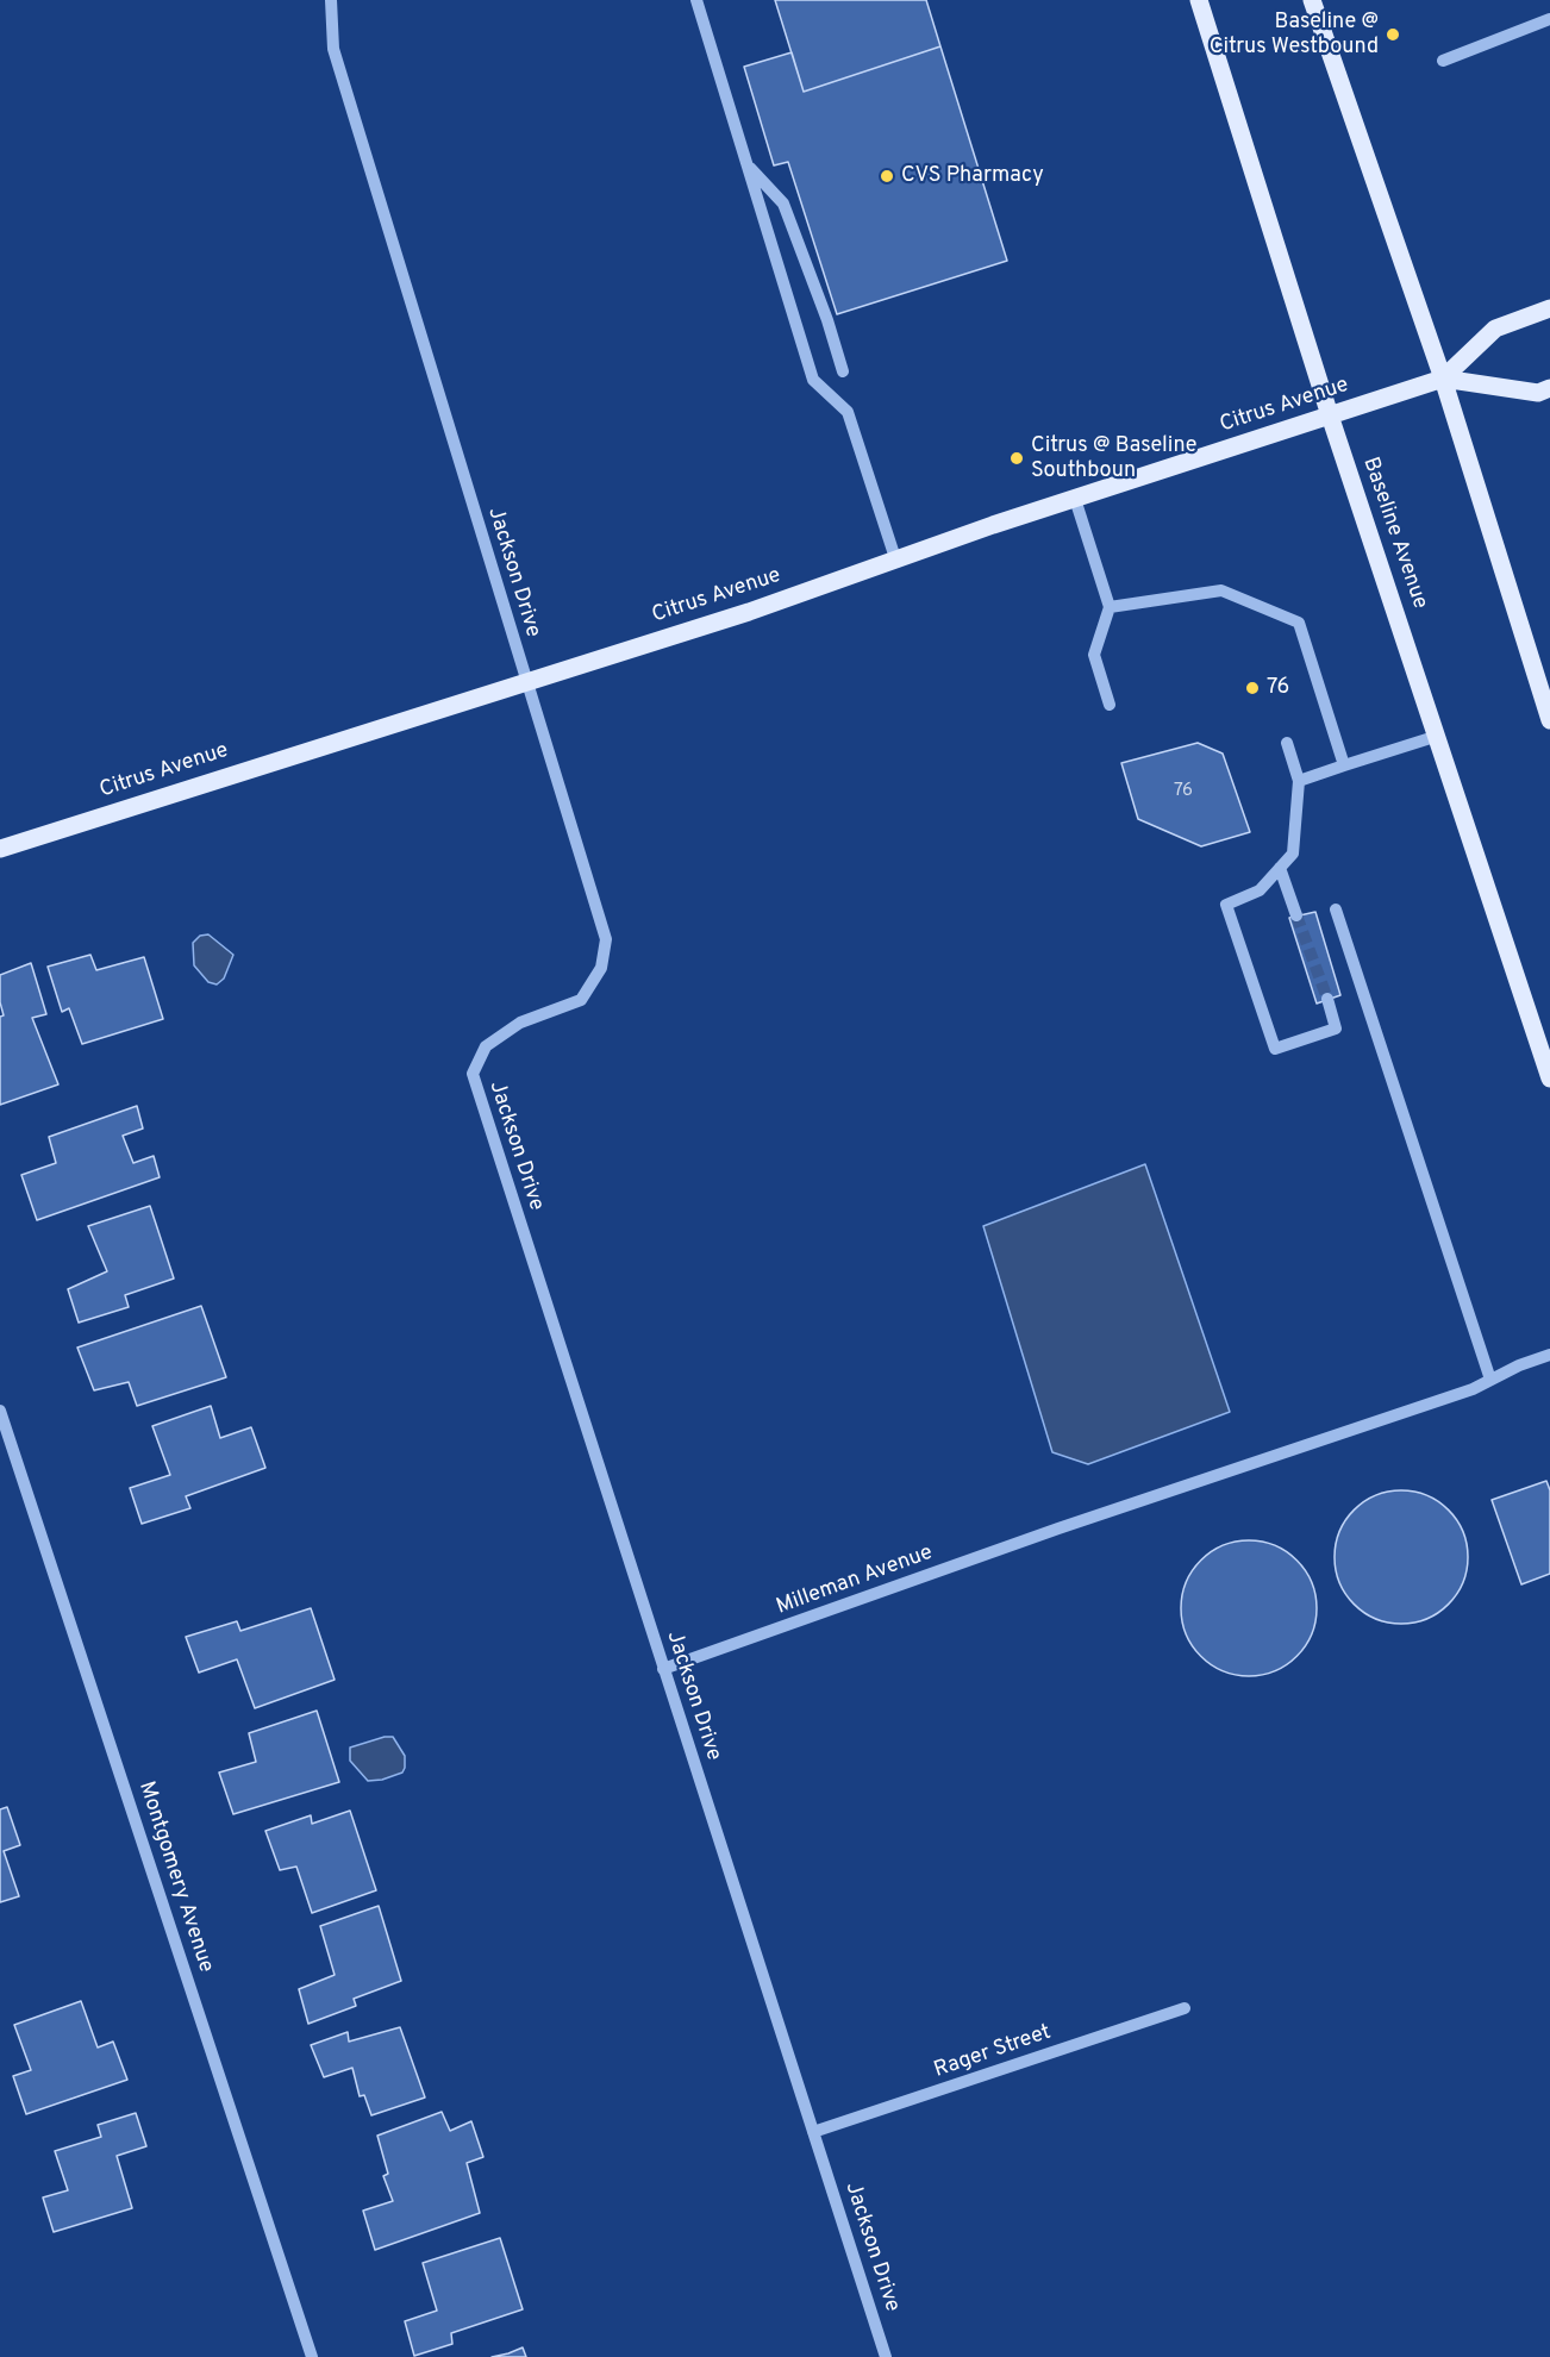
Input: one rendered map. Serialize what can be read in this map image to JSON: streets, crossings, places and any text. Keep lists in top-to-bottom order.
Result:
{
  "streets": {
    "main road": ["Citrus Avenue", "Baseline Avenue"],
    "street": [
      "Jackson Drive",
      "Milleman Avenue",
      "Montgomery Avenue",
      "Rager Street"
    ]
  },
  "crossings": [
    ["Citrus Avenue", "Baseline Avenue"],
    ["Citrus Avenue", "Jackson Drive"],
    ["Jackson Drive", "Milleman Avenue"],
    ["Jackson Drive", "Rager Street"]
  ],
  "places": [
    "Baseline @ Citrus Westbound",
    "CVS Pharmacy",
    "Citrus @ Baseline Southboun",
    "76"
  ],
  "house_numbers": ["76"]
}
